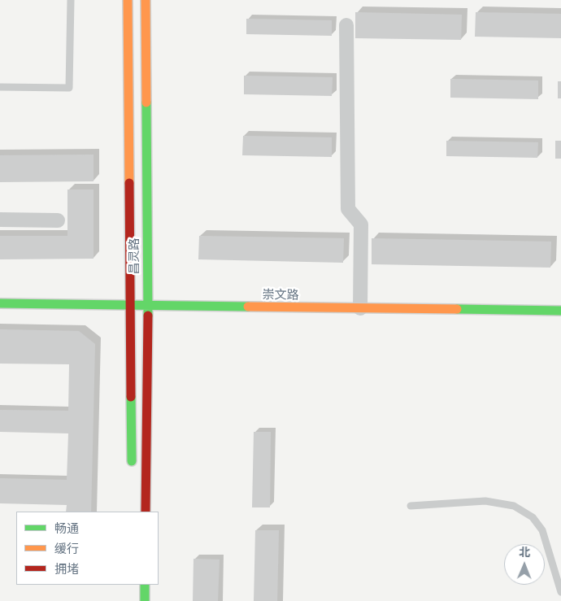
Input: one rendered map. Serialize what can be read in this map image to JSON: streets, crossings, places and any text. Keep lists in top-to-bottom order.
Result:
{
  "streets": {
    "main road": ["昌灵路", "崇文路"]
  },
  "crossings": [
    ["昌灵路", "崇文路"]
  ],
  "legend": ["畅通", "缓行", "拥堵"],
  "north": "top"
}
